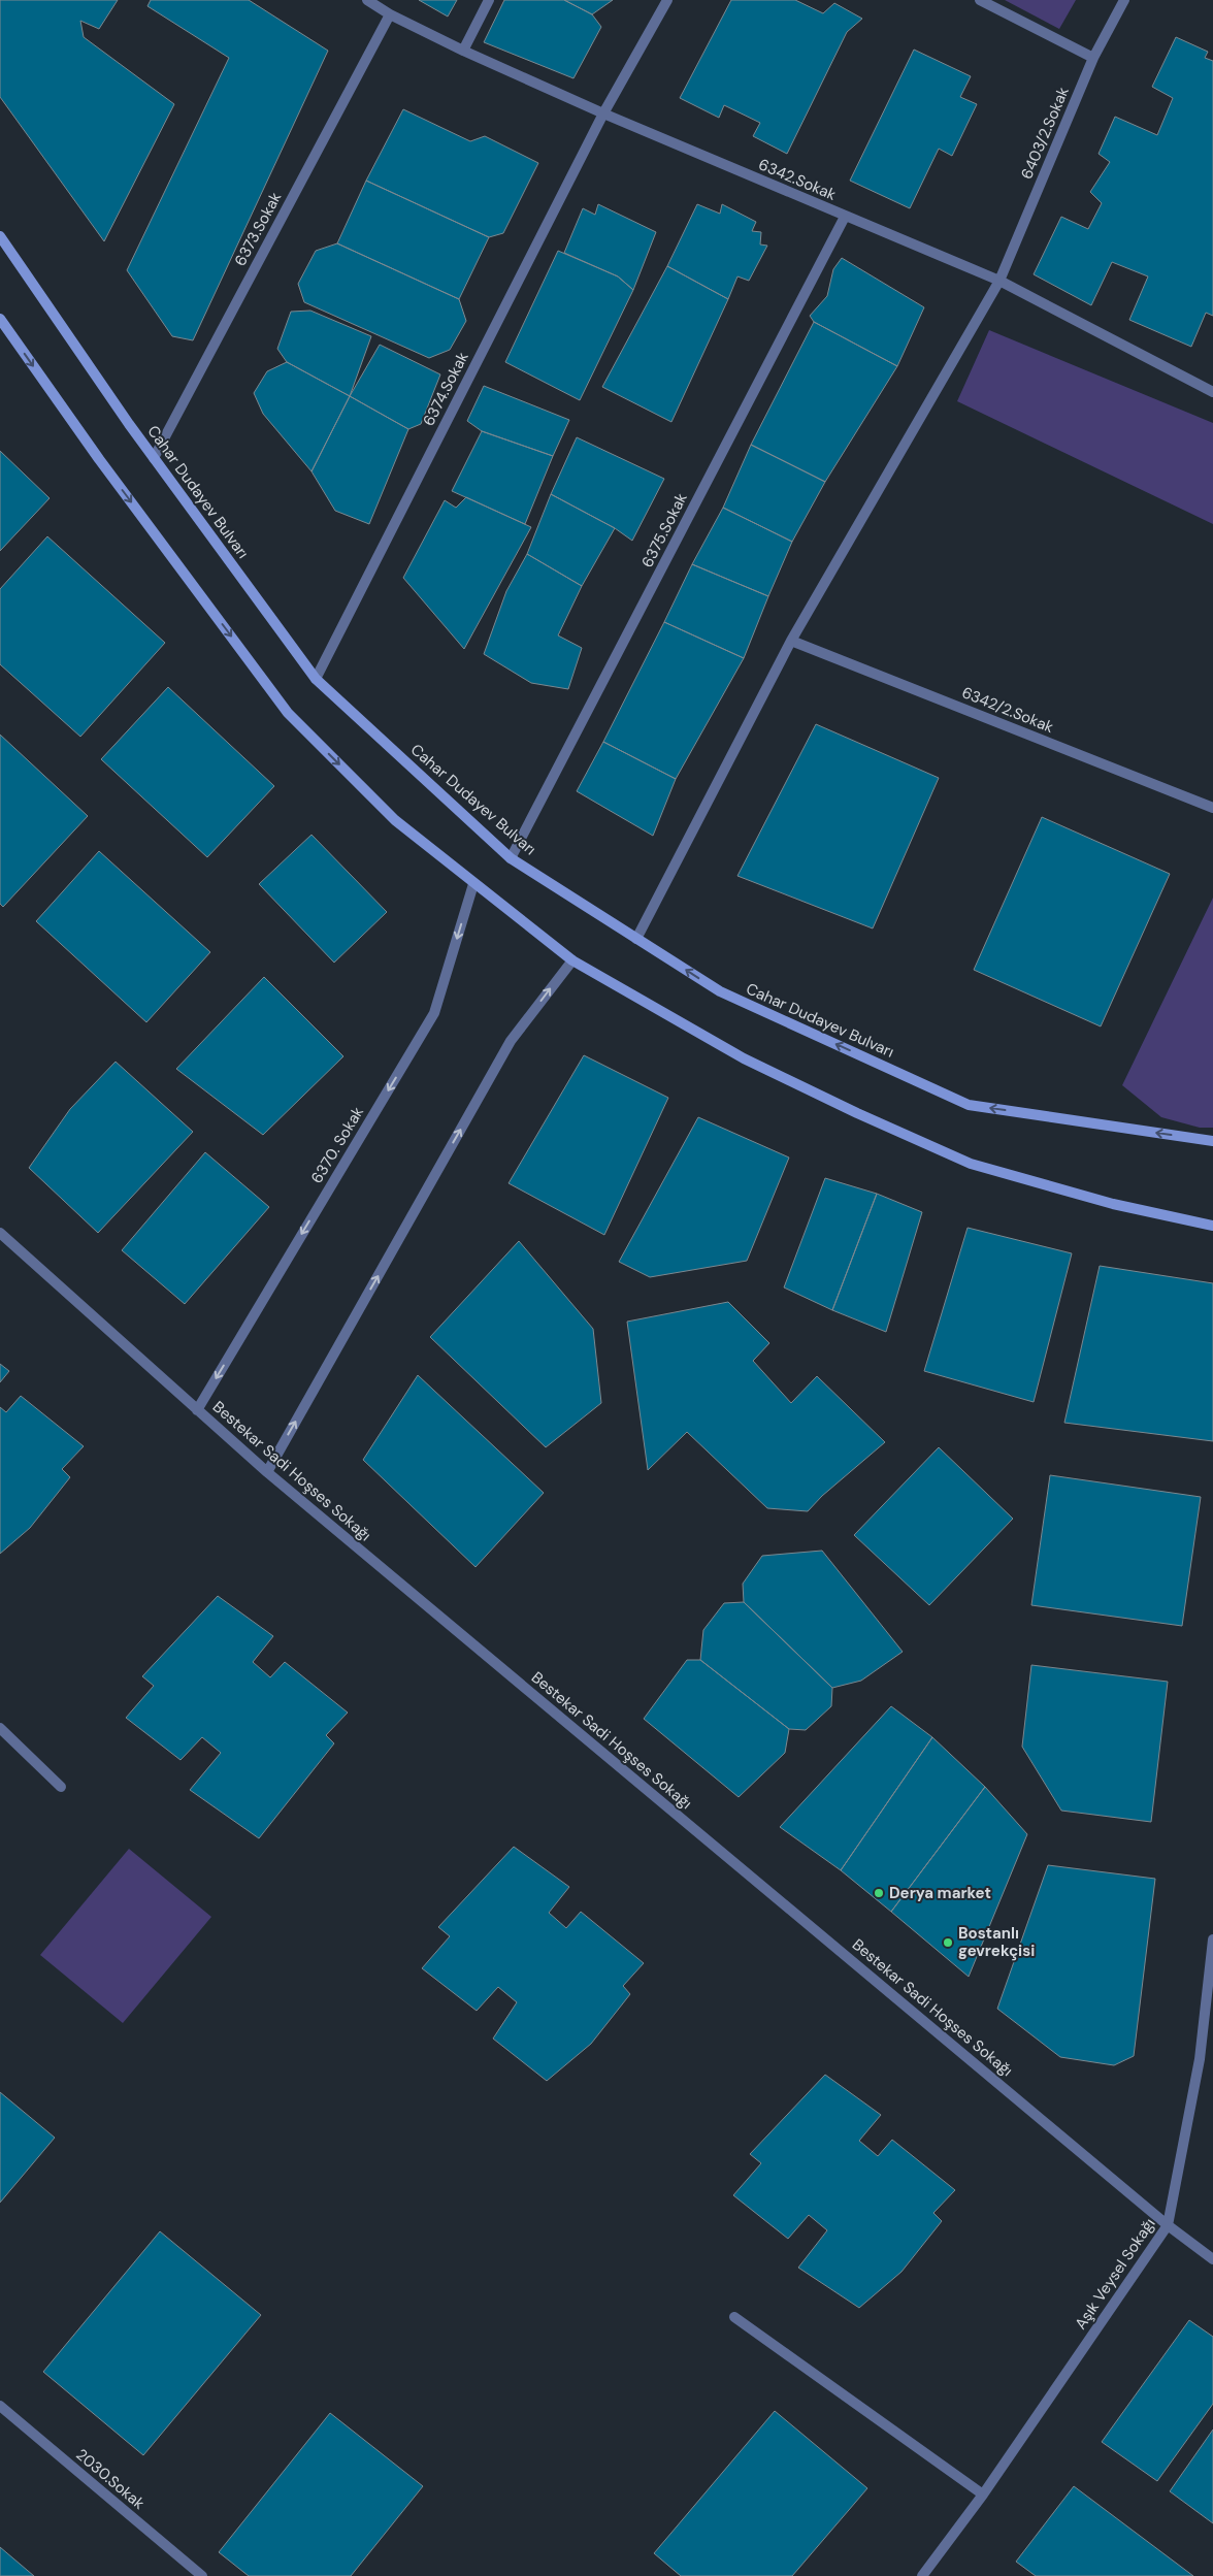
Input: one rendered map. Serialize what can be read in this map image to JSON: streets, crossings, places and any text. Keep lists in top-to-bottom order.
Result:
{
  "streets": {
    "main road": ["Cahar Dudayev Bulvarı"],
    "street": [
      "6403/2.Sokak",
      "6342.Sokak",
      "6373.Sokak",
      "6374.Sokak",
      "6375.Sokak",
      "6342/2.Sokak",
      "6370. Sokak",
      "Bestekar Sadi Hoşses Sokağı",
      "Aşık Veysel Sokağı",
      "2030.Sokak"
    ]
  },
  "crossings": [
    ["6403/2.Sokak", "6342.Sokak"],
    ["6342.Sokak", "6373.Sokak"],
    ["6342.Sokak", "6374.Sokak"],
    ["6342.Sokak", "6375.Sokak"],
    ["6373.Sokak", "Cahar Dudayev Bulvarı"],
    ["6374.Sokak", "Cahar Dudayev Bulvarı"],
    ["Cahar Dudayev Bulvarı", "6375.Sokak"],
    ["6370. Sokak", "Bestekar Sadi Hoşses Sokağı"],
    ["Bestekar Sadi Hoşses Sokağı", "Aşık Veysel Sokağı"]
  ],
  "places": ["Derya market", "Bostanlı gevrekçisi"]
}
